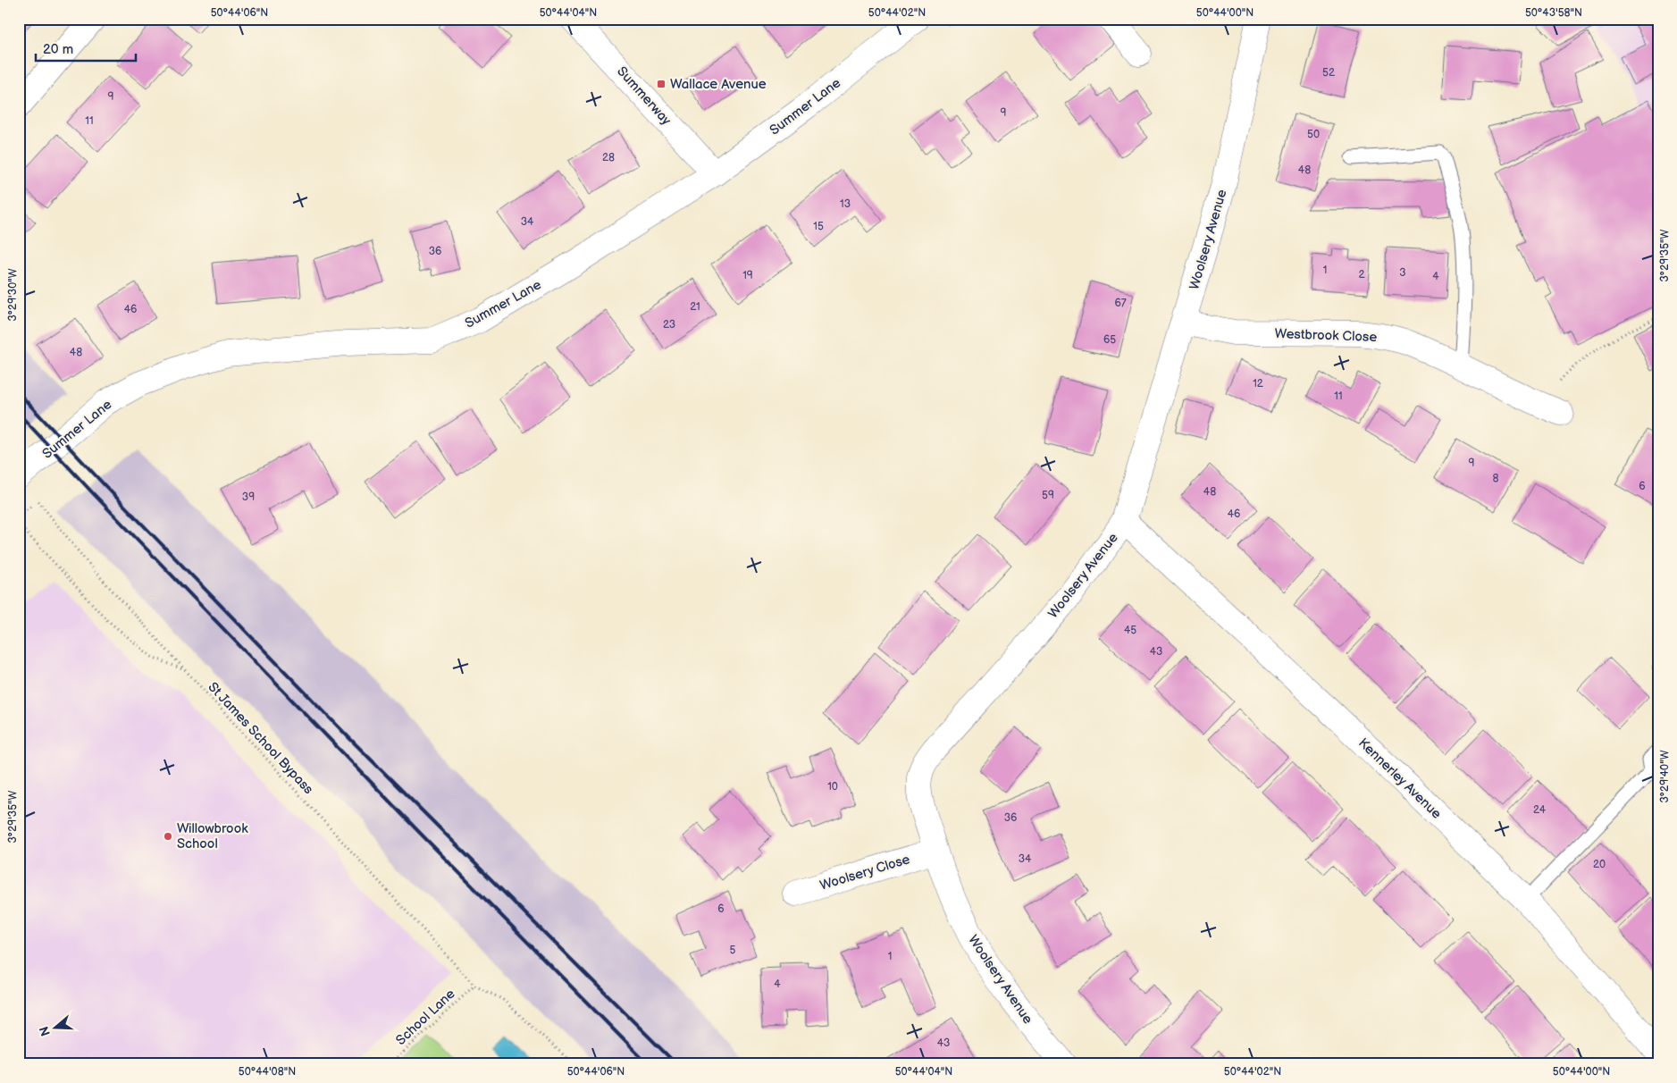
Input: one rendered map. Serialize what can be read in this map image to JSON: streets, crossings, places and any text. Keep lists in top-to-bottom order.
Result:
{
  "streets": {
    "street": [
      "Summerway",
      "Summer Lane",
      "Woolsery Avenue",
      "Westbrook Close",
      "Kennerley Avenue",
      "Woolsery Close"
    ],
    "path": ["St James School Bypass", "School Lane"]
  },
  "crossings": [
    ["Summerway", "Summer Lane"],
    ["Woolsery Avenue", "Westbrook Close"],
    ["Woolsery Avenue", "Kennerley Avenue"],
    ["Woolsery Avenue", "Woolsery Close"],
    ["St James School Bypass", "School Lane"]
  ],
  "places": {
    "transit": ["Wallace Avenue"],
    "other": ["Willowbrook School"]
  },
  "house_numbers": [
    "52",
    "9",
    "9",
    "11",
    "50",
    "28",
    "48",
    "13",
    "34",
    "15",
    "36",
    "1",
    "3",
    "2",
    "19",
    "4",
    "67",
    "21",
    "46",
    "23",
    "65",
    "48",
    "12",
    "11",
    "9",
    "8",
    "6",
    "48",
    "59",
    "39",
    "46",
    "45",
    "43",
    "10",
    "24",
    "36",
    "34",
    "20",
    "6",
    "5",
    "1",
    "4",
    "43"
  ],
  "scale_bar": "20 m",
  "north": "left",
  "coordinates": [
    "50°44'06\"N",
    "50°44'04\"N",
    "50°44'02\"N",
    "50°44'00\"N",
    "50°43'58\"N",
    "3°29'35\"W",
    "3°29'30\"W",
    "3°29'40\"W",
    "50°44'08\"N"
  ]
}
